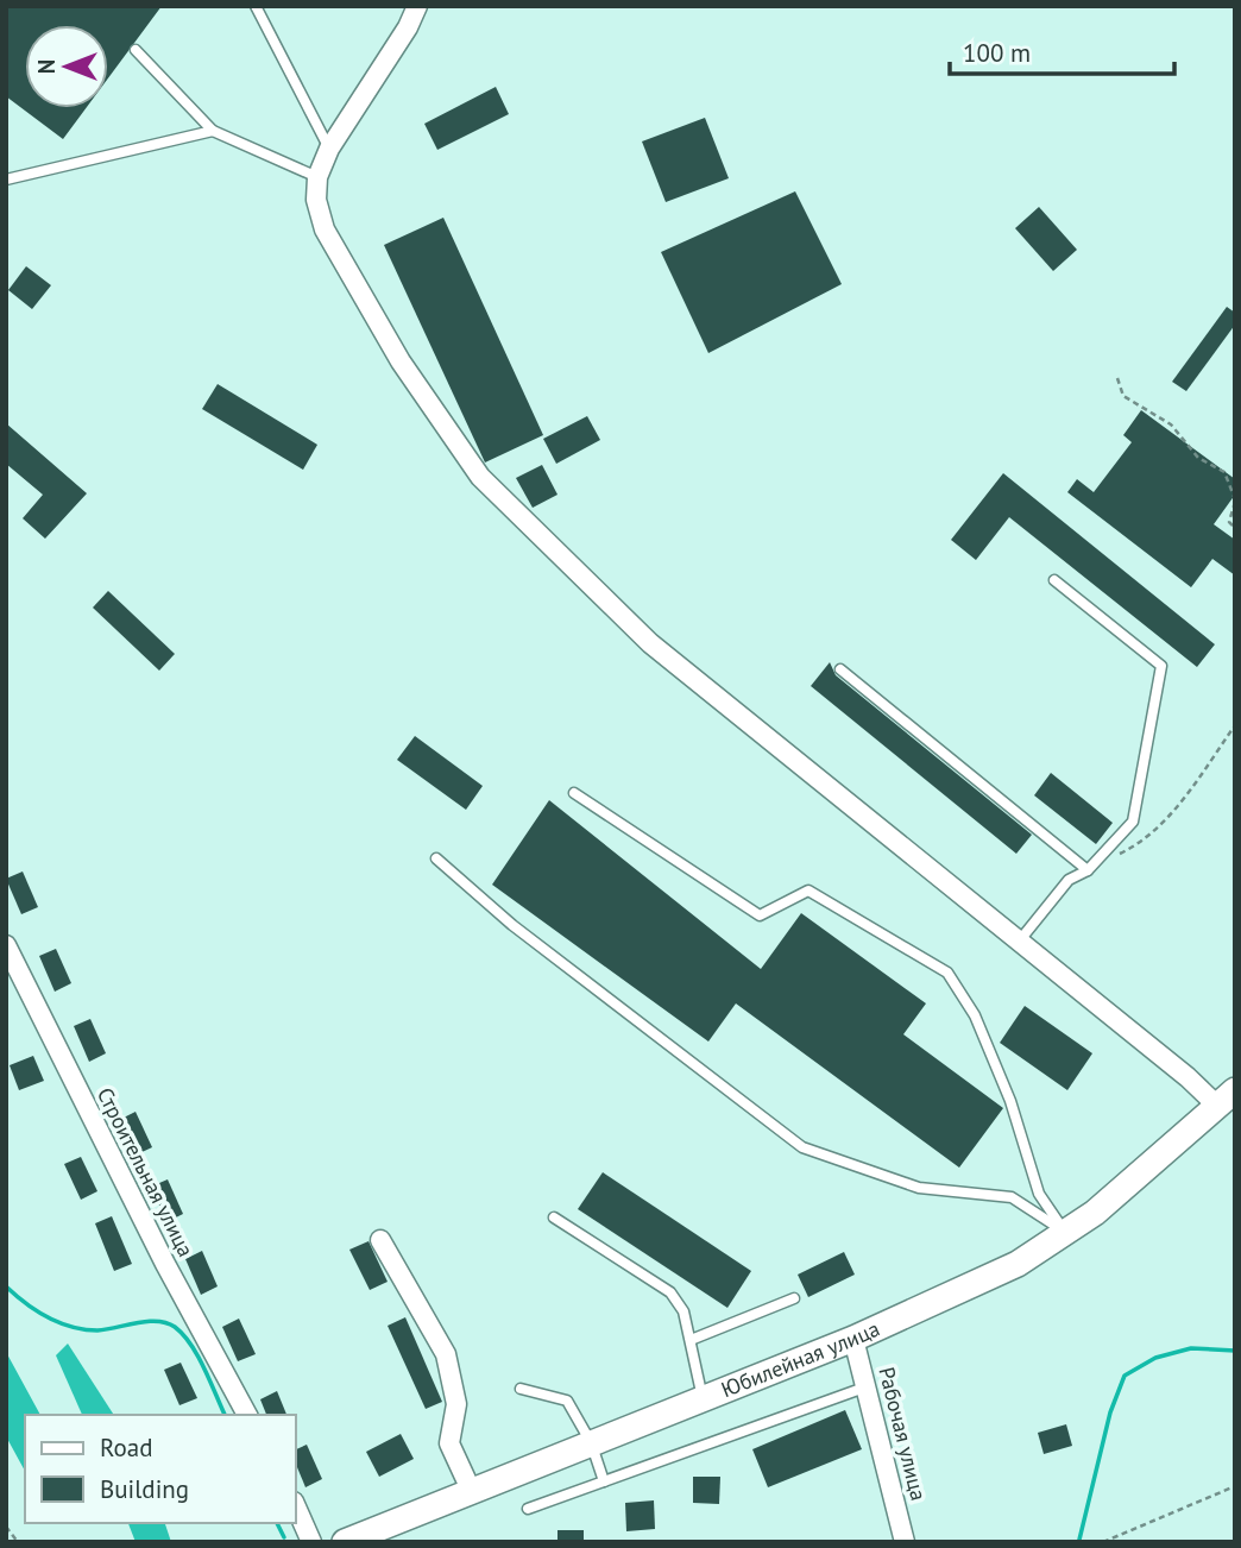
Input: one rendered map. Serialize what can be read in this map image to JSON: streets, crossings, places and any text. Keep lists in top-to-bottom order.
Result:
{
  "streets": {
    "main road": ["Юбилейная улица"],
    "street": ["Строительная улица", "Рабочая улица"]
  },
  "crossings": [
    ["Юбилейная улица", "Рабочая улица"]
  ],
  "legend": ["Road", "Building"],
  "scale_bar": "100 m",
  "north": "left"
}
